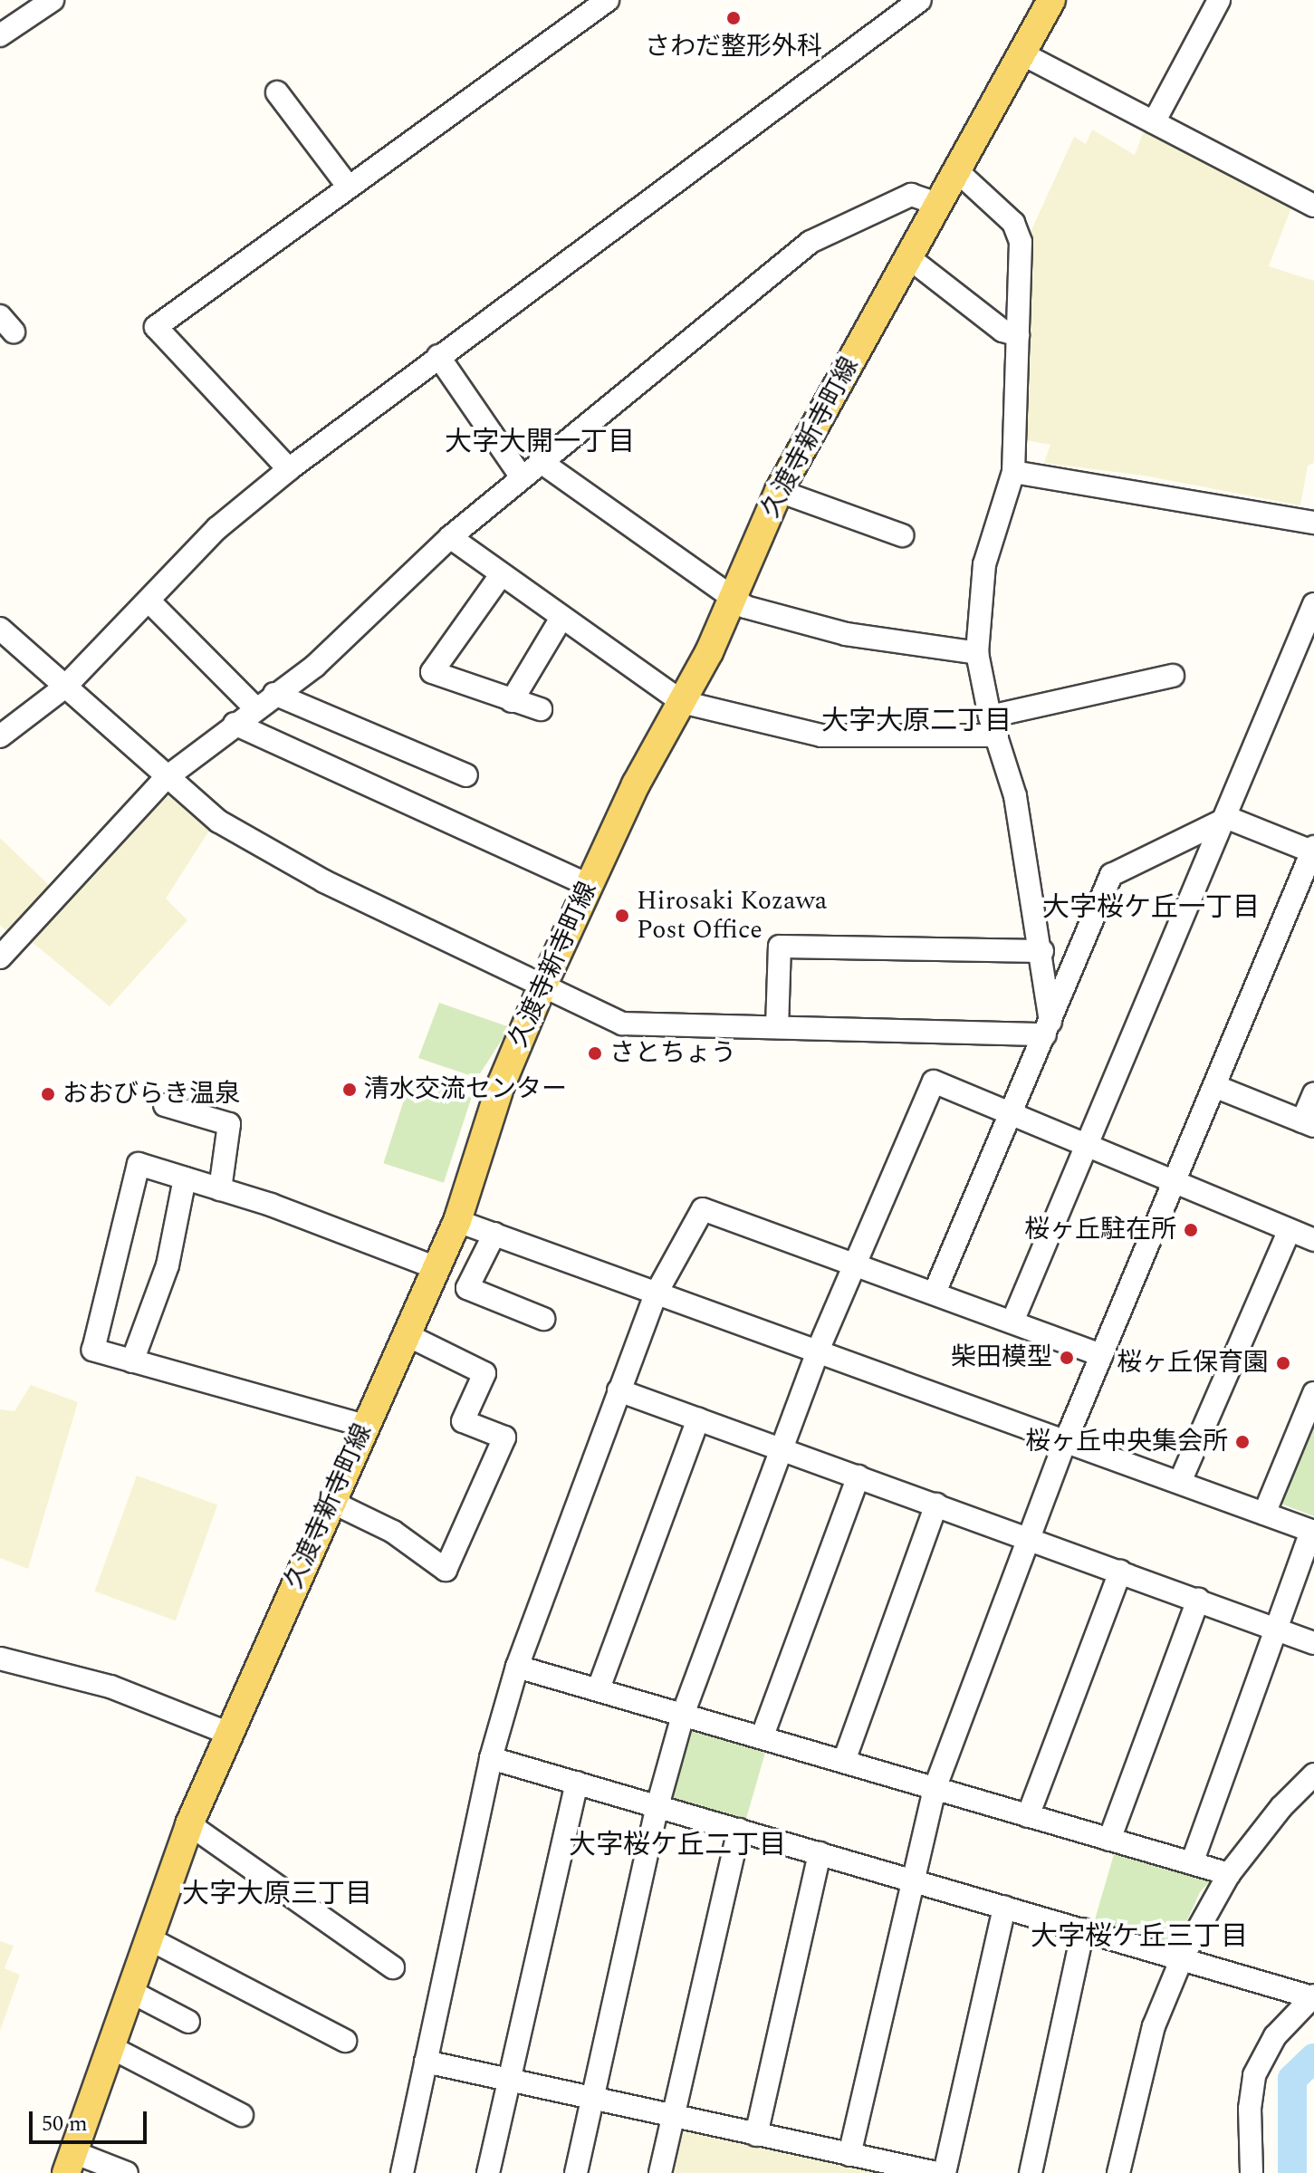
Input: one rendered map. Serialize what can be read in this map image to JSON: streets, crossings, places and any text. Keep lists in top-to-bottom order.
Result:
{
  "streets": {
    "main road": ["久渡寺新寺町線"]
  },
  "districts": [
    "大字大開一丁目",
    "大字大原二丁目",
    "大字桜ケ丘一丁目",
    "大字桜ケ丘二丁目",
    "大字大原三丁目",
    "大字桜ケ丘三丁目"
  ],
  "places": [
    "さわだ整形外科",
    "Hirosaki Kozawa Post Office",
    "さとちょう",
    "清水交流センター",
    "おおびらき温泉",
    "桜ヶ丘駐在所",
    "柴田模型",
    "桜ヶ丘保育園",
    "桜ヶ丘中央集会所"
  ],
  "scale_bar": "50 m"
}
